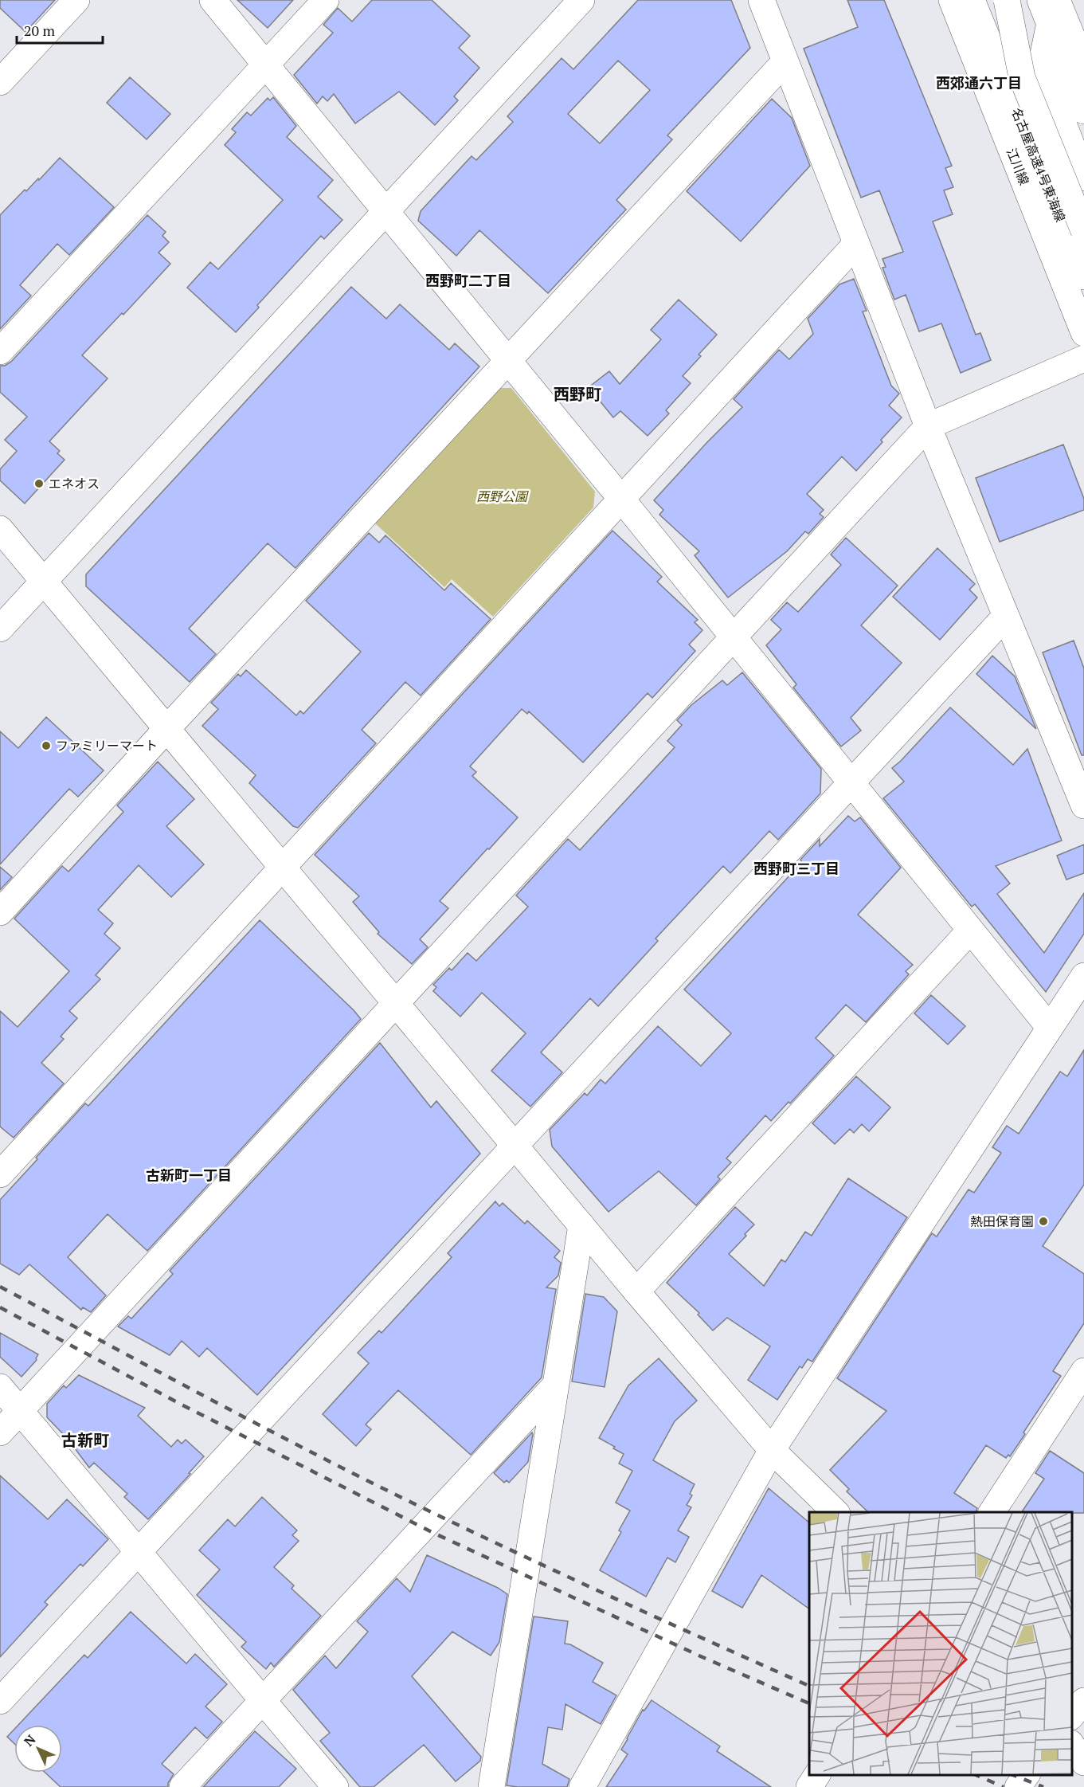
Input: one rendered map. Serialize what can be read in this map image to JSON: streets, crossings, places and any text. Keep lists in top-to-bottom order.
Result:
{
  "streets": {
    "main road": ["名古屋高速4号東海線", "江川線"]
  },
  "districts": [
    "西郊通六丁目",
    "西野町二丁目",
    "西野町",
    "西野町三丁目",
    "古新町一丁目",
    "古新町"
  ],
  "parks": ["西野公園"],
  "places": ["エネオス", "ファミリーマート", "熱田保育園"],
  "scale_bar": "20 m",
  "north": "top left"
}
